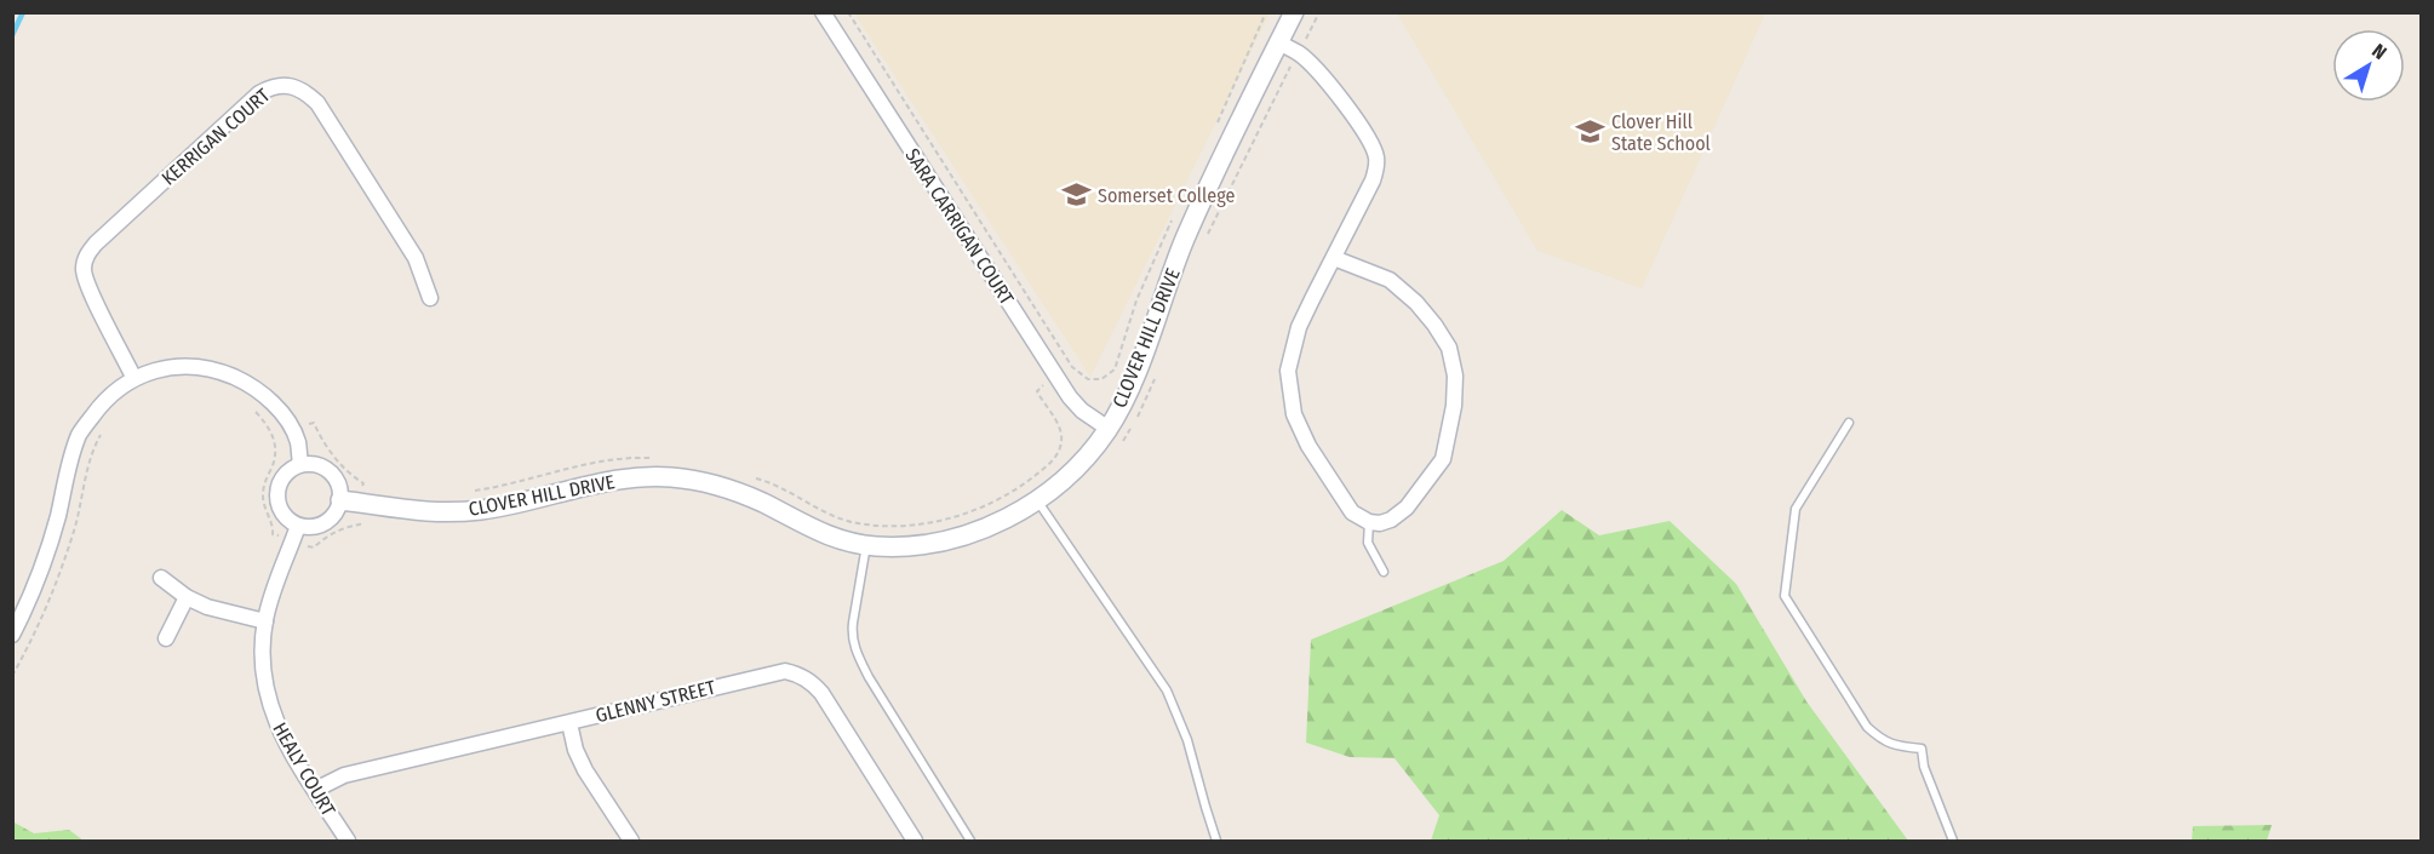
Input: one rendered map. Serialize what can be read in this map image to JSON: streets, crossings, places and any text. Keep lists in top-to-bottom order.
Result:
{
  "streets": {
    "street": [
      "KERRIGAN COURT",
      "SARA CARRIGAN COURT",
      "CLOVER HILL DRIVE",
      "GLENNY STREET",
      "HEALY COURT"
    ]
  },
  "crossings": [
    ["SARA CARRIGAN COURT", "CLOVER HILL DRIVE"],
    ["CLOVER HILL DRIVE", "HEALY COURT"],
    ["GLENNY STREET", "HEALY COURT"]
  ],
  "places": {
    "school or university": ["Clover Hill State School", "Somerset College"]
  },
  "north": "top right"
}
